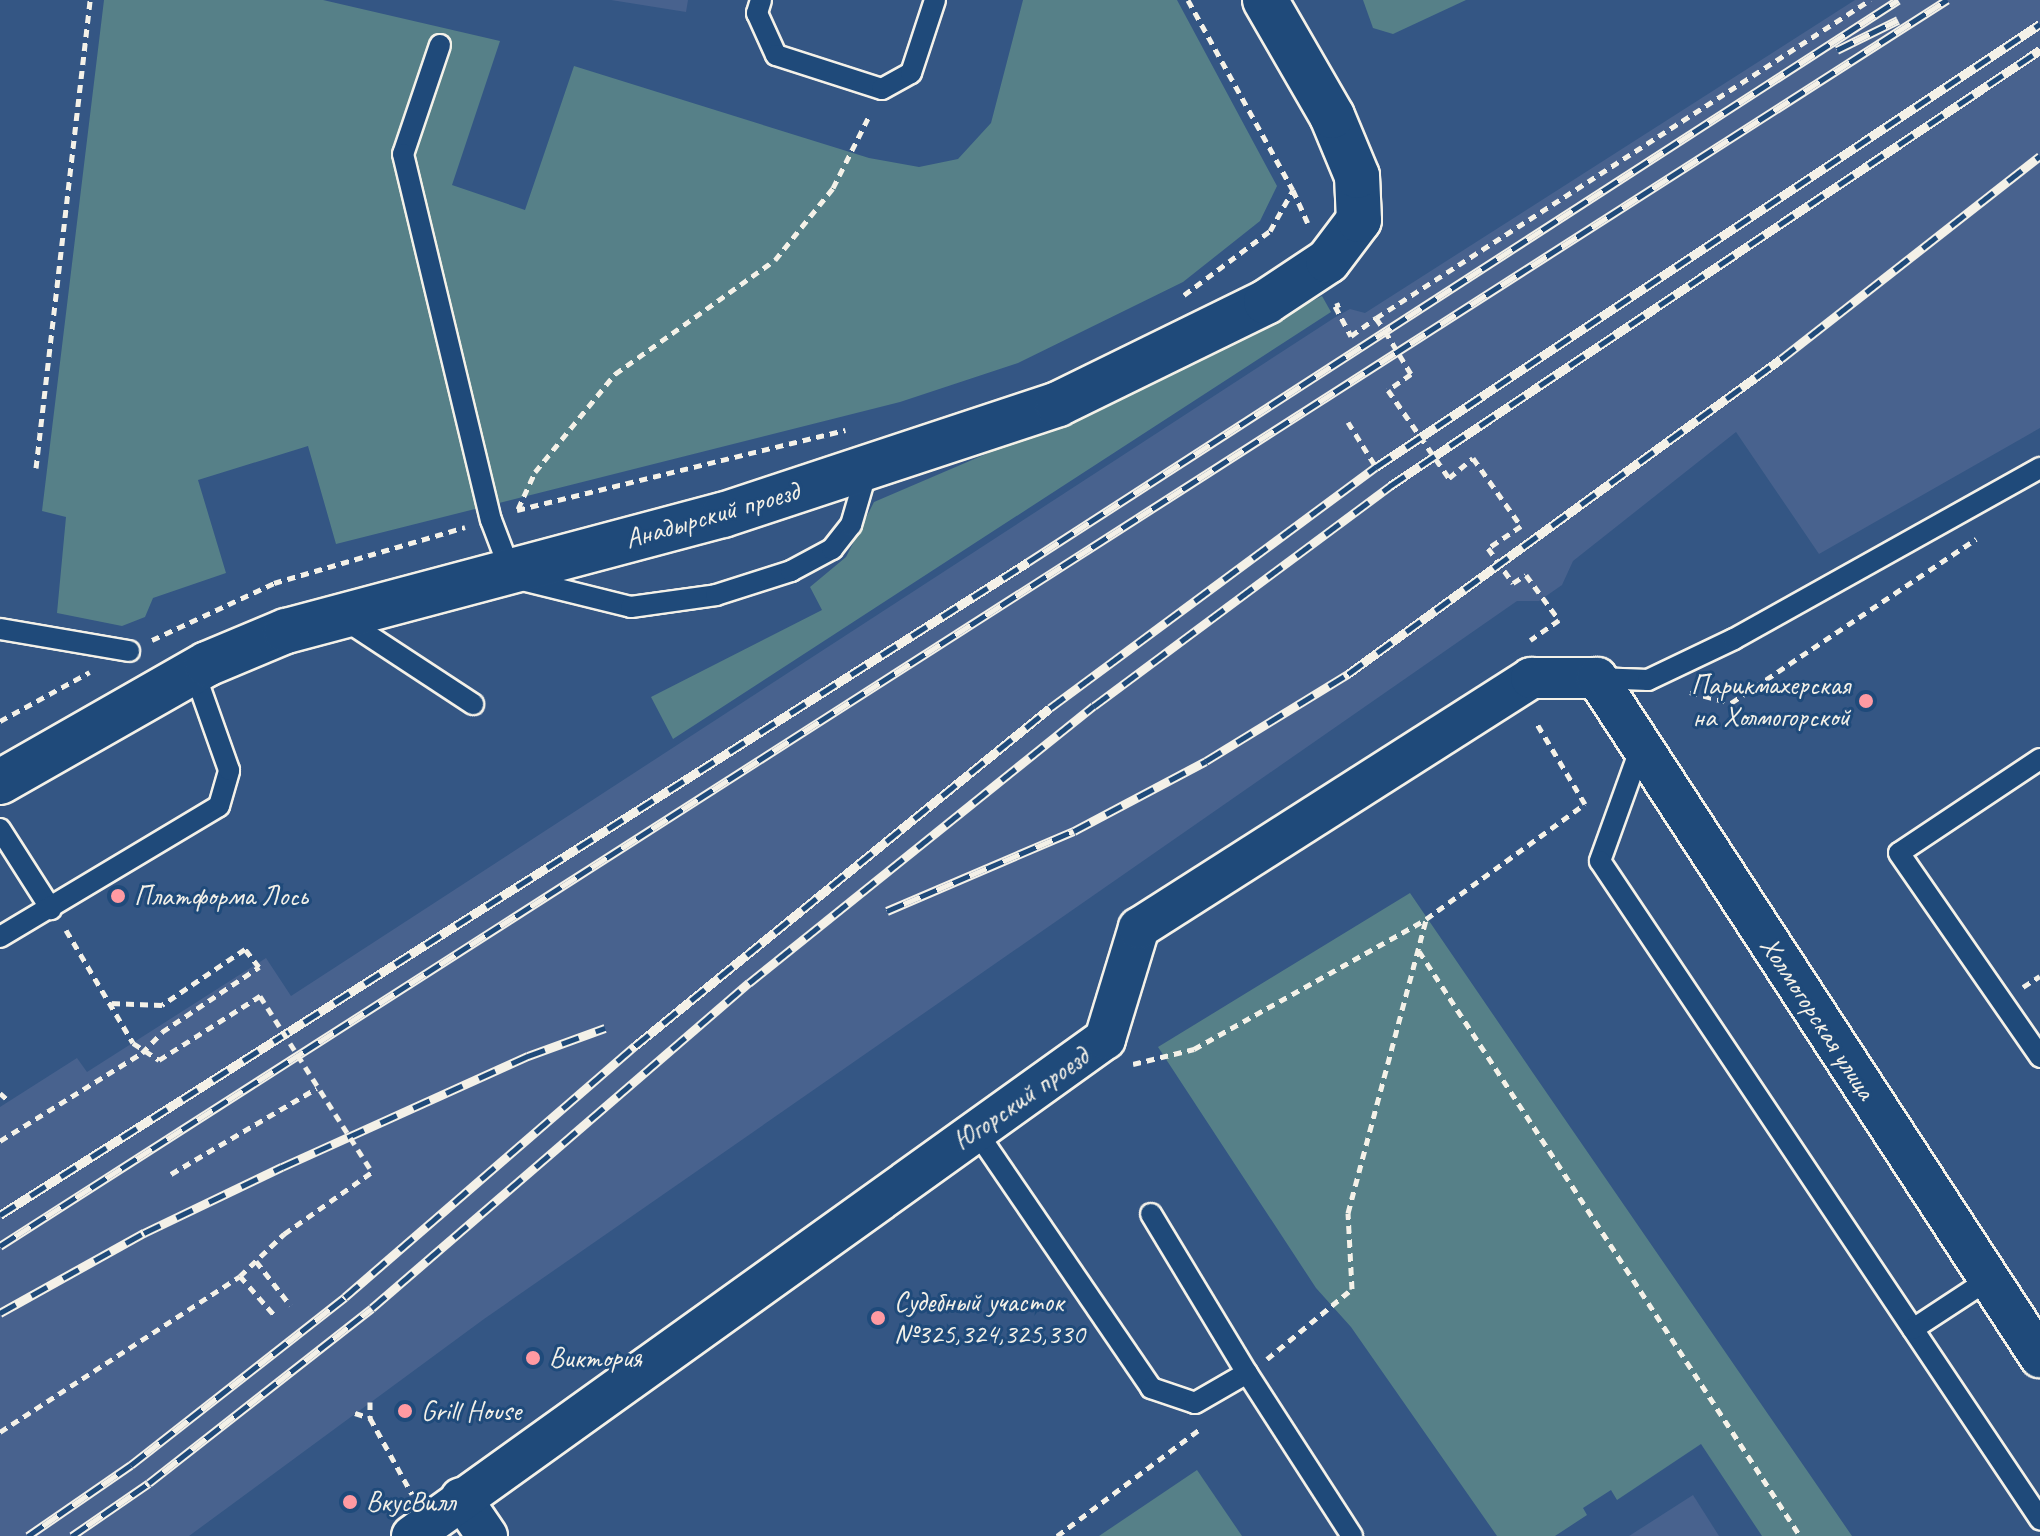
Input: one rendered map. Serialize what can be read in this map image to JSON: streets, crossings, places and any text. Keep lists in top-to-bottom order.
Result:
{
  "streets": {
    "street": ["Анадырский проезд", "Холмогорская улица", "Югорский проезд"]
  },
  "crossings": [
    ["Холмогорская улица", "Югорский проезд"]
  ],
  "places": [
    "Парикмахерская на Холмогорской",
    "Платформа Лось",
    "Судебный участок №325,324,325,330",
    "Виктория",
    "Grill House",
    "ВкусВилл"
  ]
}
